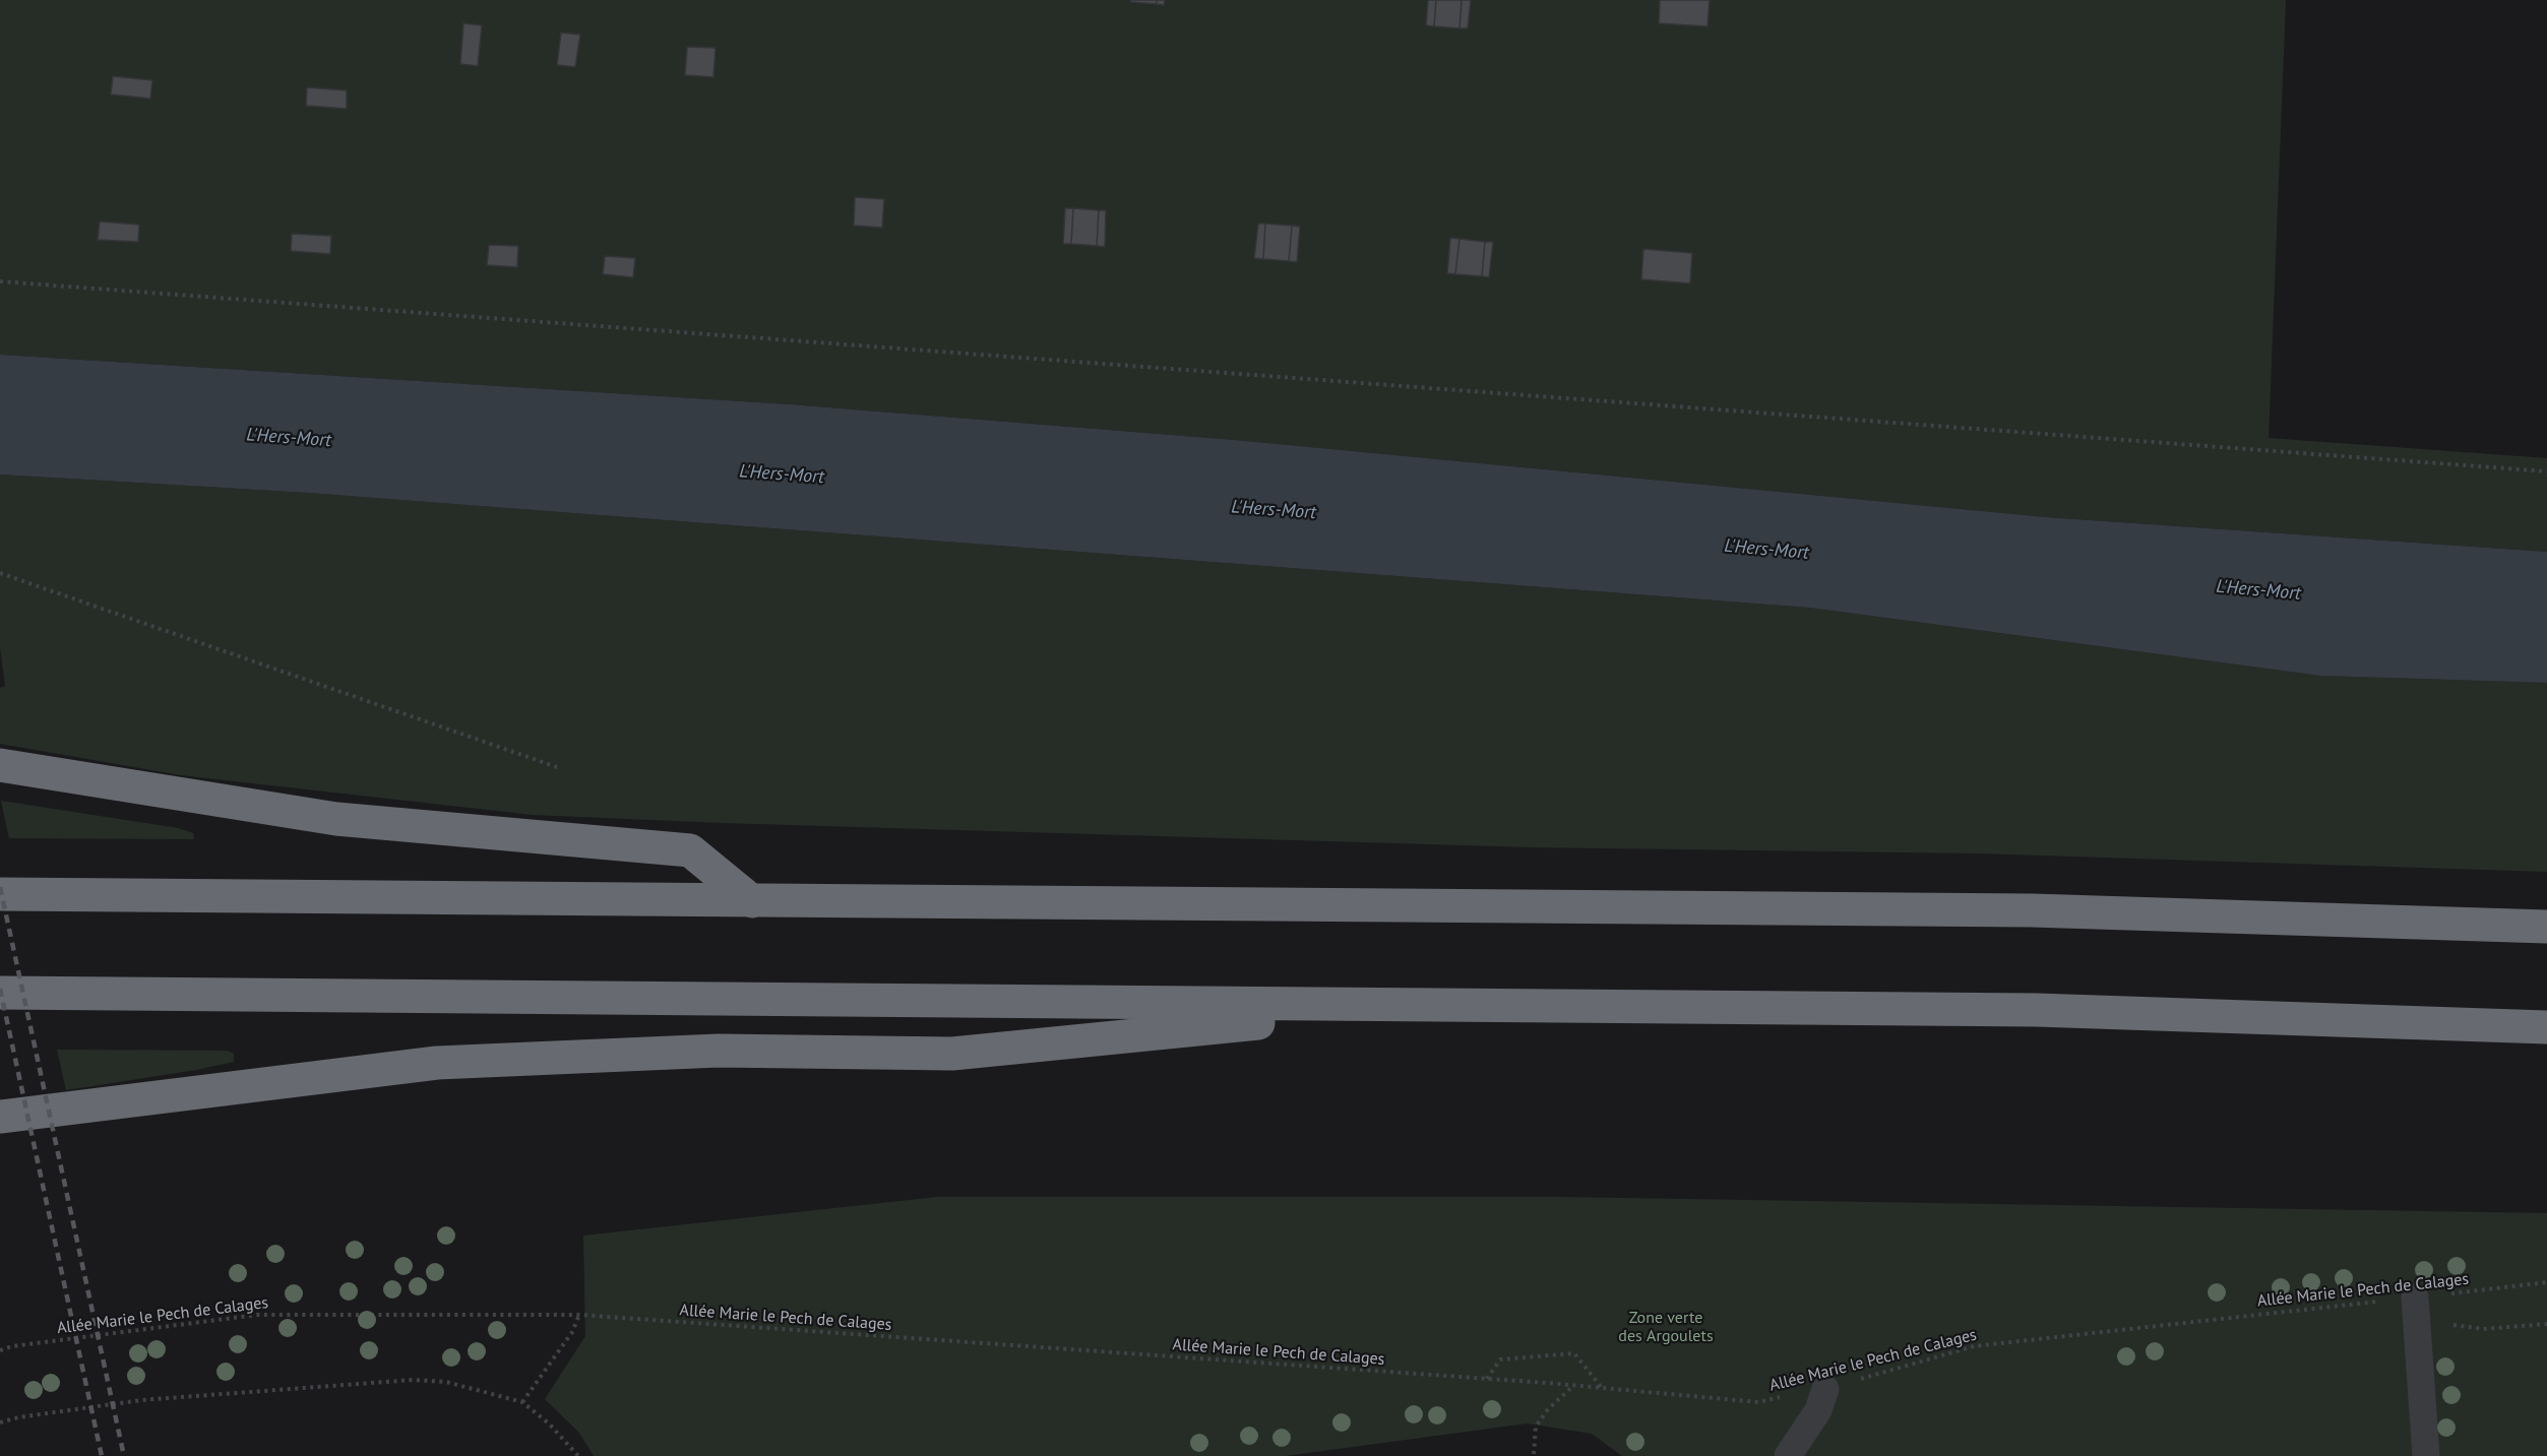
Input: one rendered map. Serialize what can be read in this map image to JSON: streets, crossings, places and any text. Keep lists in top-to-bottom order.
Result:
{
  "streets": {
    "path": ["Allée Marie le Pech de Calages"]
  },
  "water": ["L'Hers-Mort"],
  "parks": ["Zone verte des Argoulets"]
}
